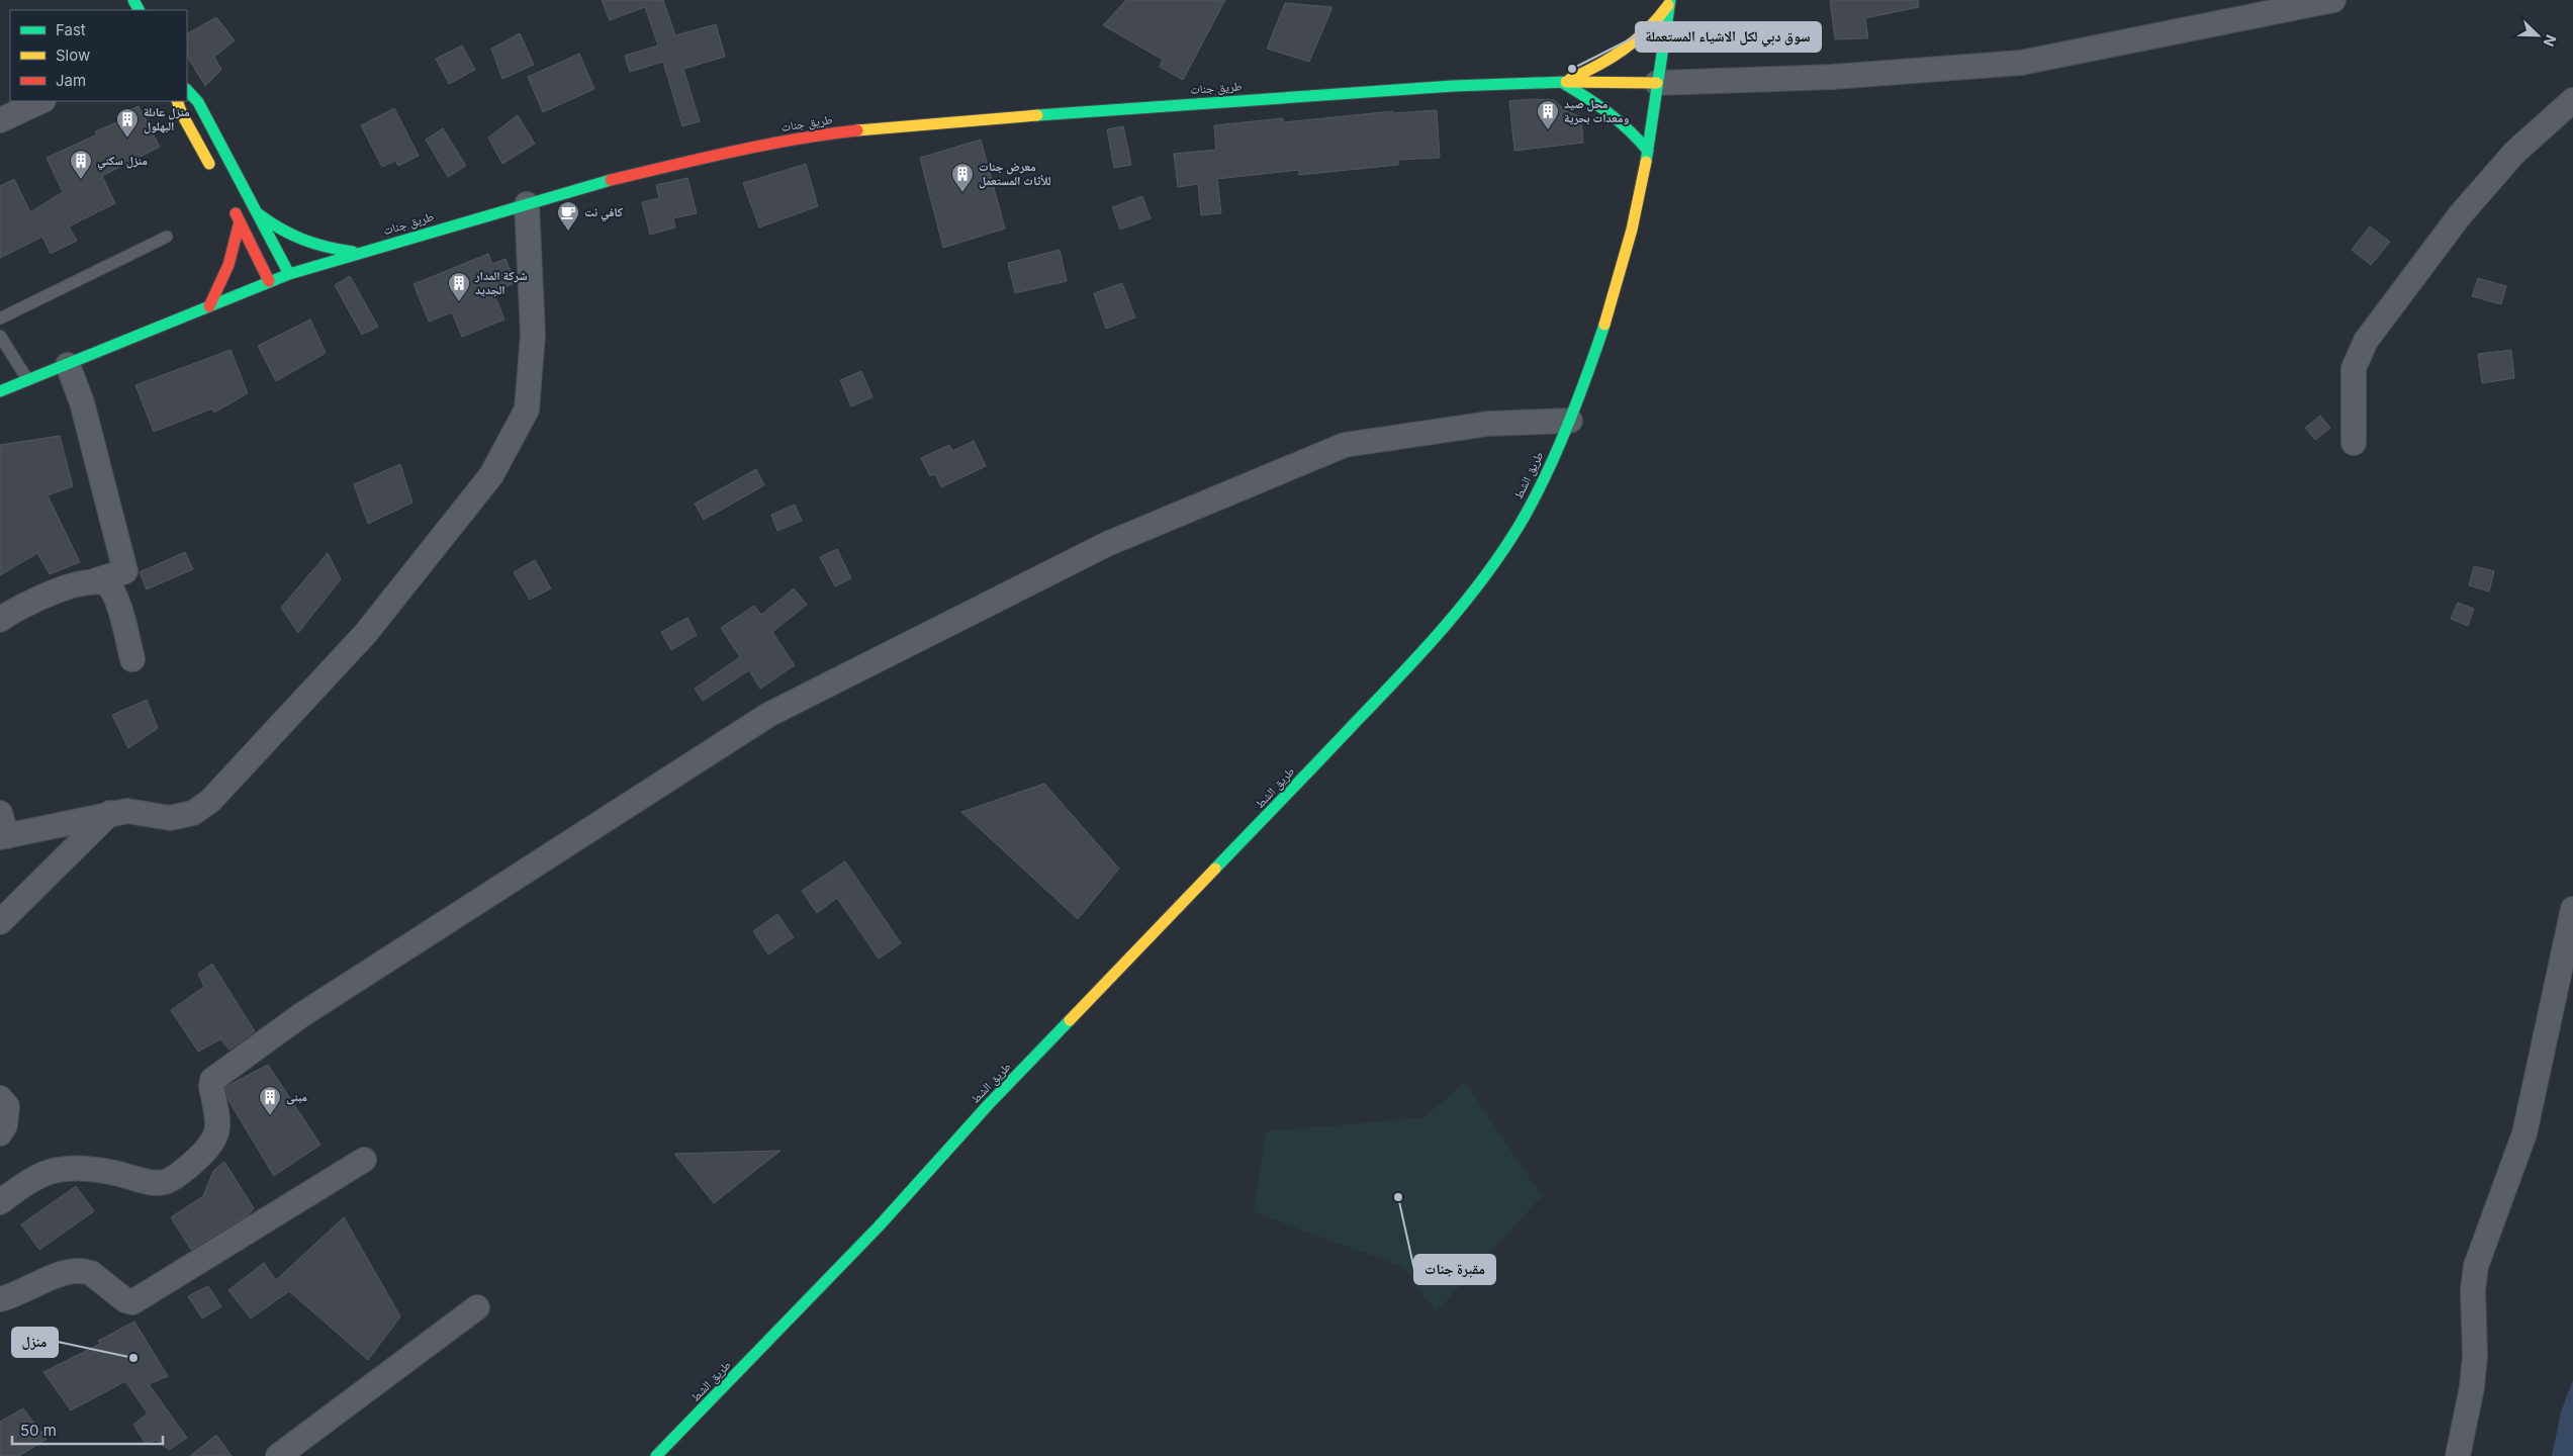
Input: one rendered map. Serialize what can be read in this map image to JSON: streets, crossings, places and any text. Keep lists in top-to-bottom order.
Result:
{
  "streets": {
    "street": ["طريق جنات", "طريق الشط"]
  },
  "crossings": [
    ["طريق جنات", "طريق الشط"]
  ],
  "places": {
    "other": ["سوق دبي لكل الاشياء المستعملة", "مقبرة جنات", "منزل"],
    "building": [
      "محل صيد ومعدات بحرية",
      "منزل عاىلة البهلول",
      "منزل سكني",
      "معرض جنات للأثاث المستعمل",
      "شركة المدار الجديد",
      "مبنى"
    ],
    "cafe": ["كافي نت"]
  },
  "legend": ["Fast", "Slow", "Jam"],
  "scale_bar": "50 m",
  "north": "bottom right"
}
